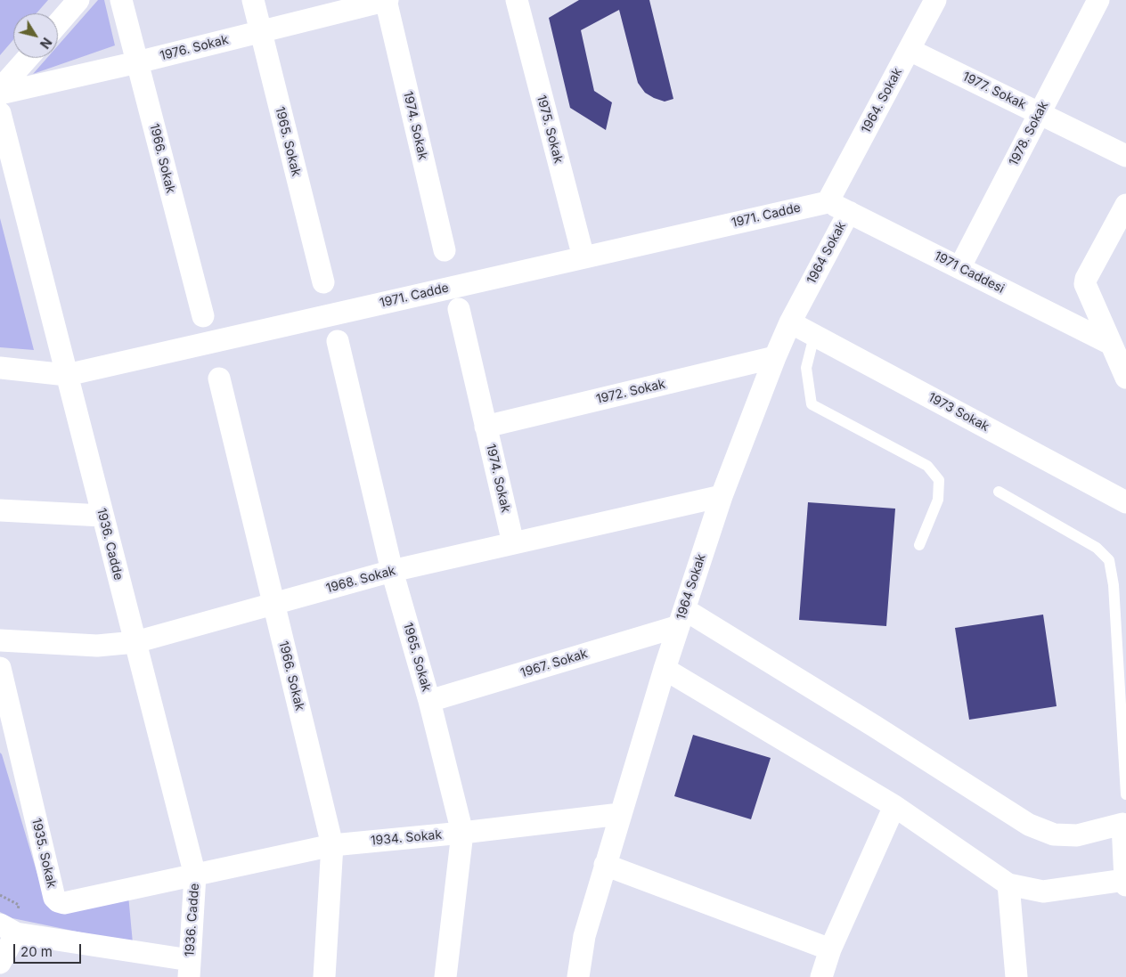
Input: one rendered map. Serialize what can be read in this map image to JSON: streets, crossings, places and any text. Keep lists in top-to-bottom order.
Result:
{
  "streets": {
    "street": [
      "1976. Sokak",
      "1977. Sokak",
      "1964. Sokak",
      "1974. Sokak",
      "1975. Sokak",
      "1978. Sokak",
      "1965. Sokak",
      "1966. Sokak",
      "1971. Cadde",
      "1964 Sokak",
      "1971 Caddesi",
      "1972. Sokak",
      "1973 Sokak",
      "1936. Cadde",
      "1968. Sokak",
      "1967. Sokak",
      "1934. Sokak",
      "1935. Sokak"
    ]
  },
  "crossings": [
    ["1976. Sokak", "1974. Sokak"],
    ["1976. Sokak", "1965. Sokak"],
    ["1976. Sokak", "1966. Sokak"],
    ["1977. Sokak", "1964. Sokak"],
    ["1977. Sokak", "1978. Sokak"],
    ["1964. Sokak", "1971. Cadde"],
    ["1964. Sokak", "1971 Caddesi"],
    ["1974. Sokak", "1972. Sokak"],
    ["1974. Sokak", "1968. Sokak"],
    ["1975. Sokak", "1971. Cadde"],
    ["1978. Sokak", "1971 Caddesi"],
    ["1965. Sokak", "1968. Sokak"],
    ["1965. Sokak", "1967. Sokak"],
    ["1965. Sokak", "1934. Sokak"],
    ["1966. Sokak", "1968. Sokak"],
    ["1966. Sokak", "1934. Sokak"],
    ["1971. Cadde", "1971 Caddesi"],
    ["1971. Cadde", "1936. Cadde"],
    ["1964 Sokak", "1971 Caddesi"],
    ["1964 Sokak", "1972. Sokak"],
    ["1964 Sokak", "1973 Sokak"],
    ["1964 Sokak", "1968. Sokak"],
    ["1964 Sokak", "1967. Sokak"],
    ["1964 Sokak", "1934. Sokak"],
    ["1936. Cadde", "1968. Sokak"],
    ["1936. Cadde", "1934. Sokak"],
    ["1936. Cadde", "1935. Sokak"],
    ["1934. Sokak", "1935. Sokak"]
  ],
  "scale_bar": "20 m",
  "north": "bottom right"
}
